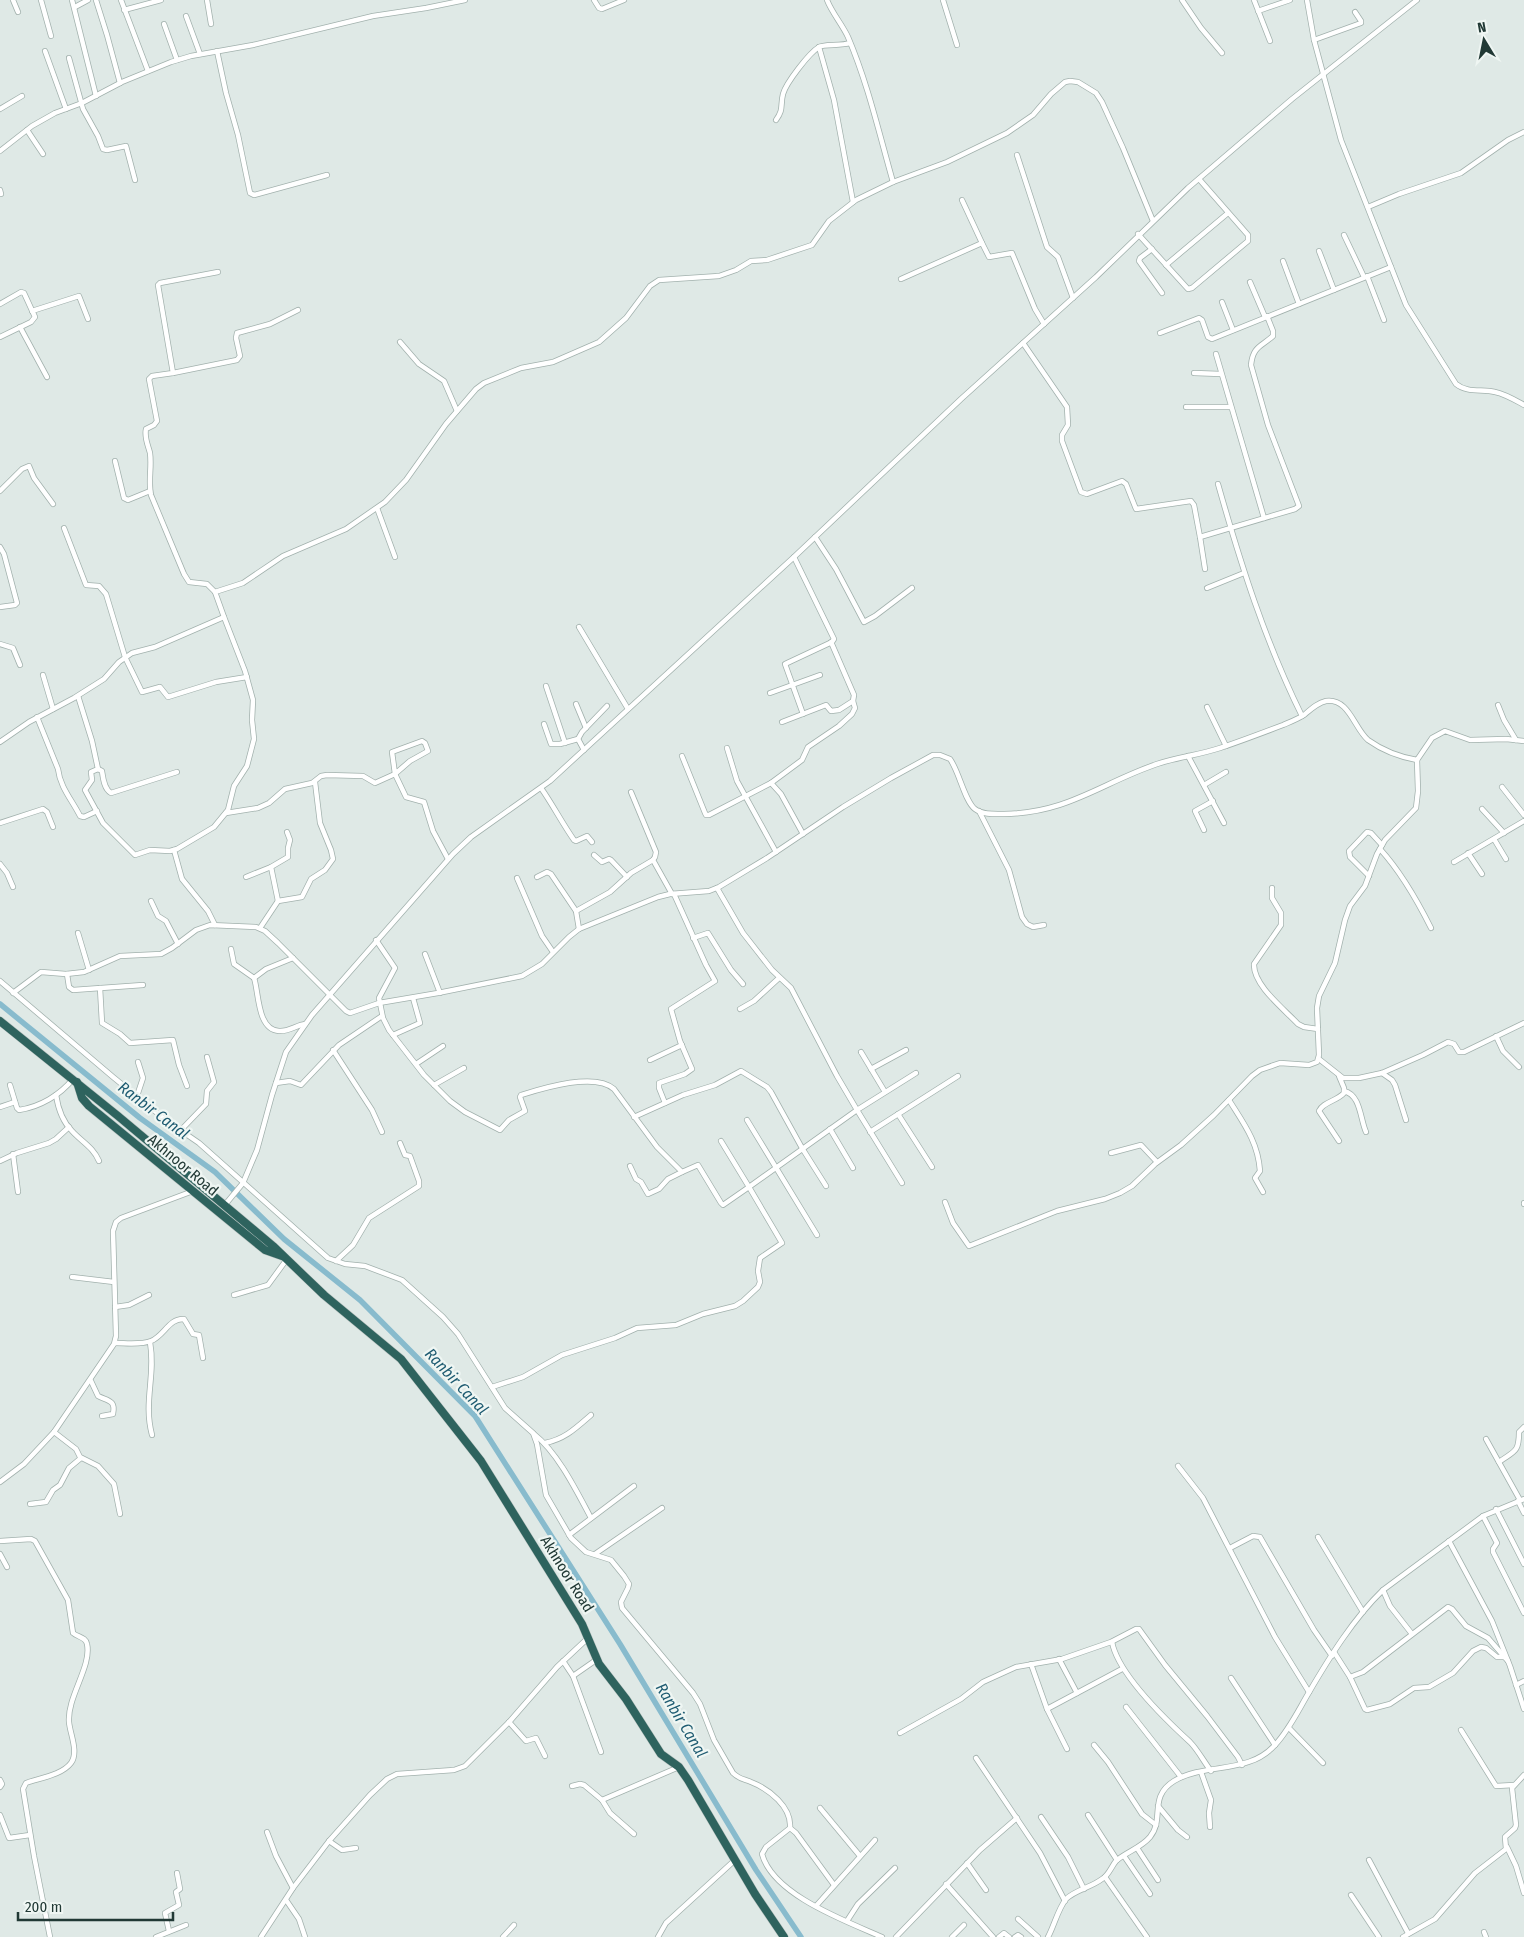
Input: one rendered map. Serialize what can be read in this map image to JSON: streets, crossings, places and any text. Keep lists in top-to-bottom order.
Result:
{
  "streets": {
    "highway": ["Akhnoor Road"]
  },
  "water": ["Ranbir Canal"],
  "scale_bar": "200 m",
  "north": "top"
}
